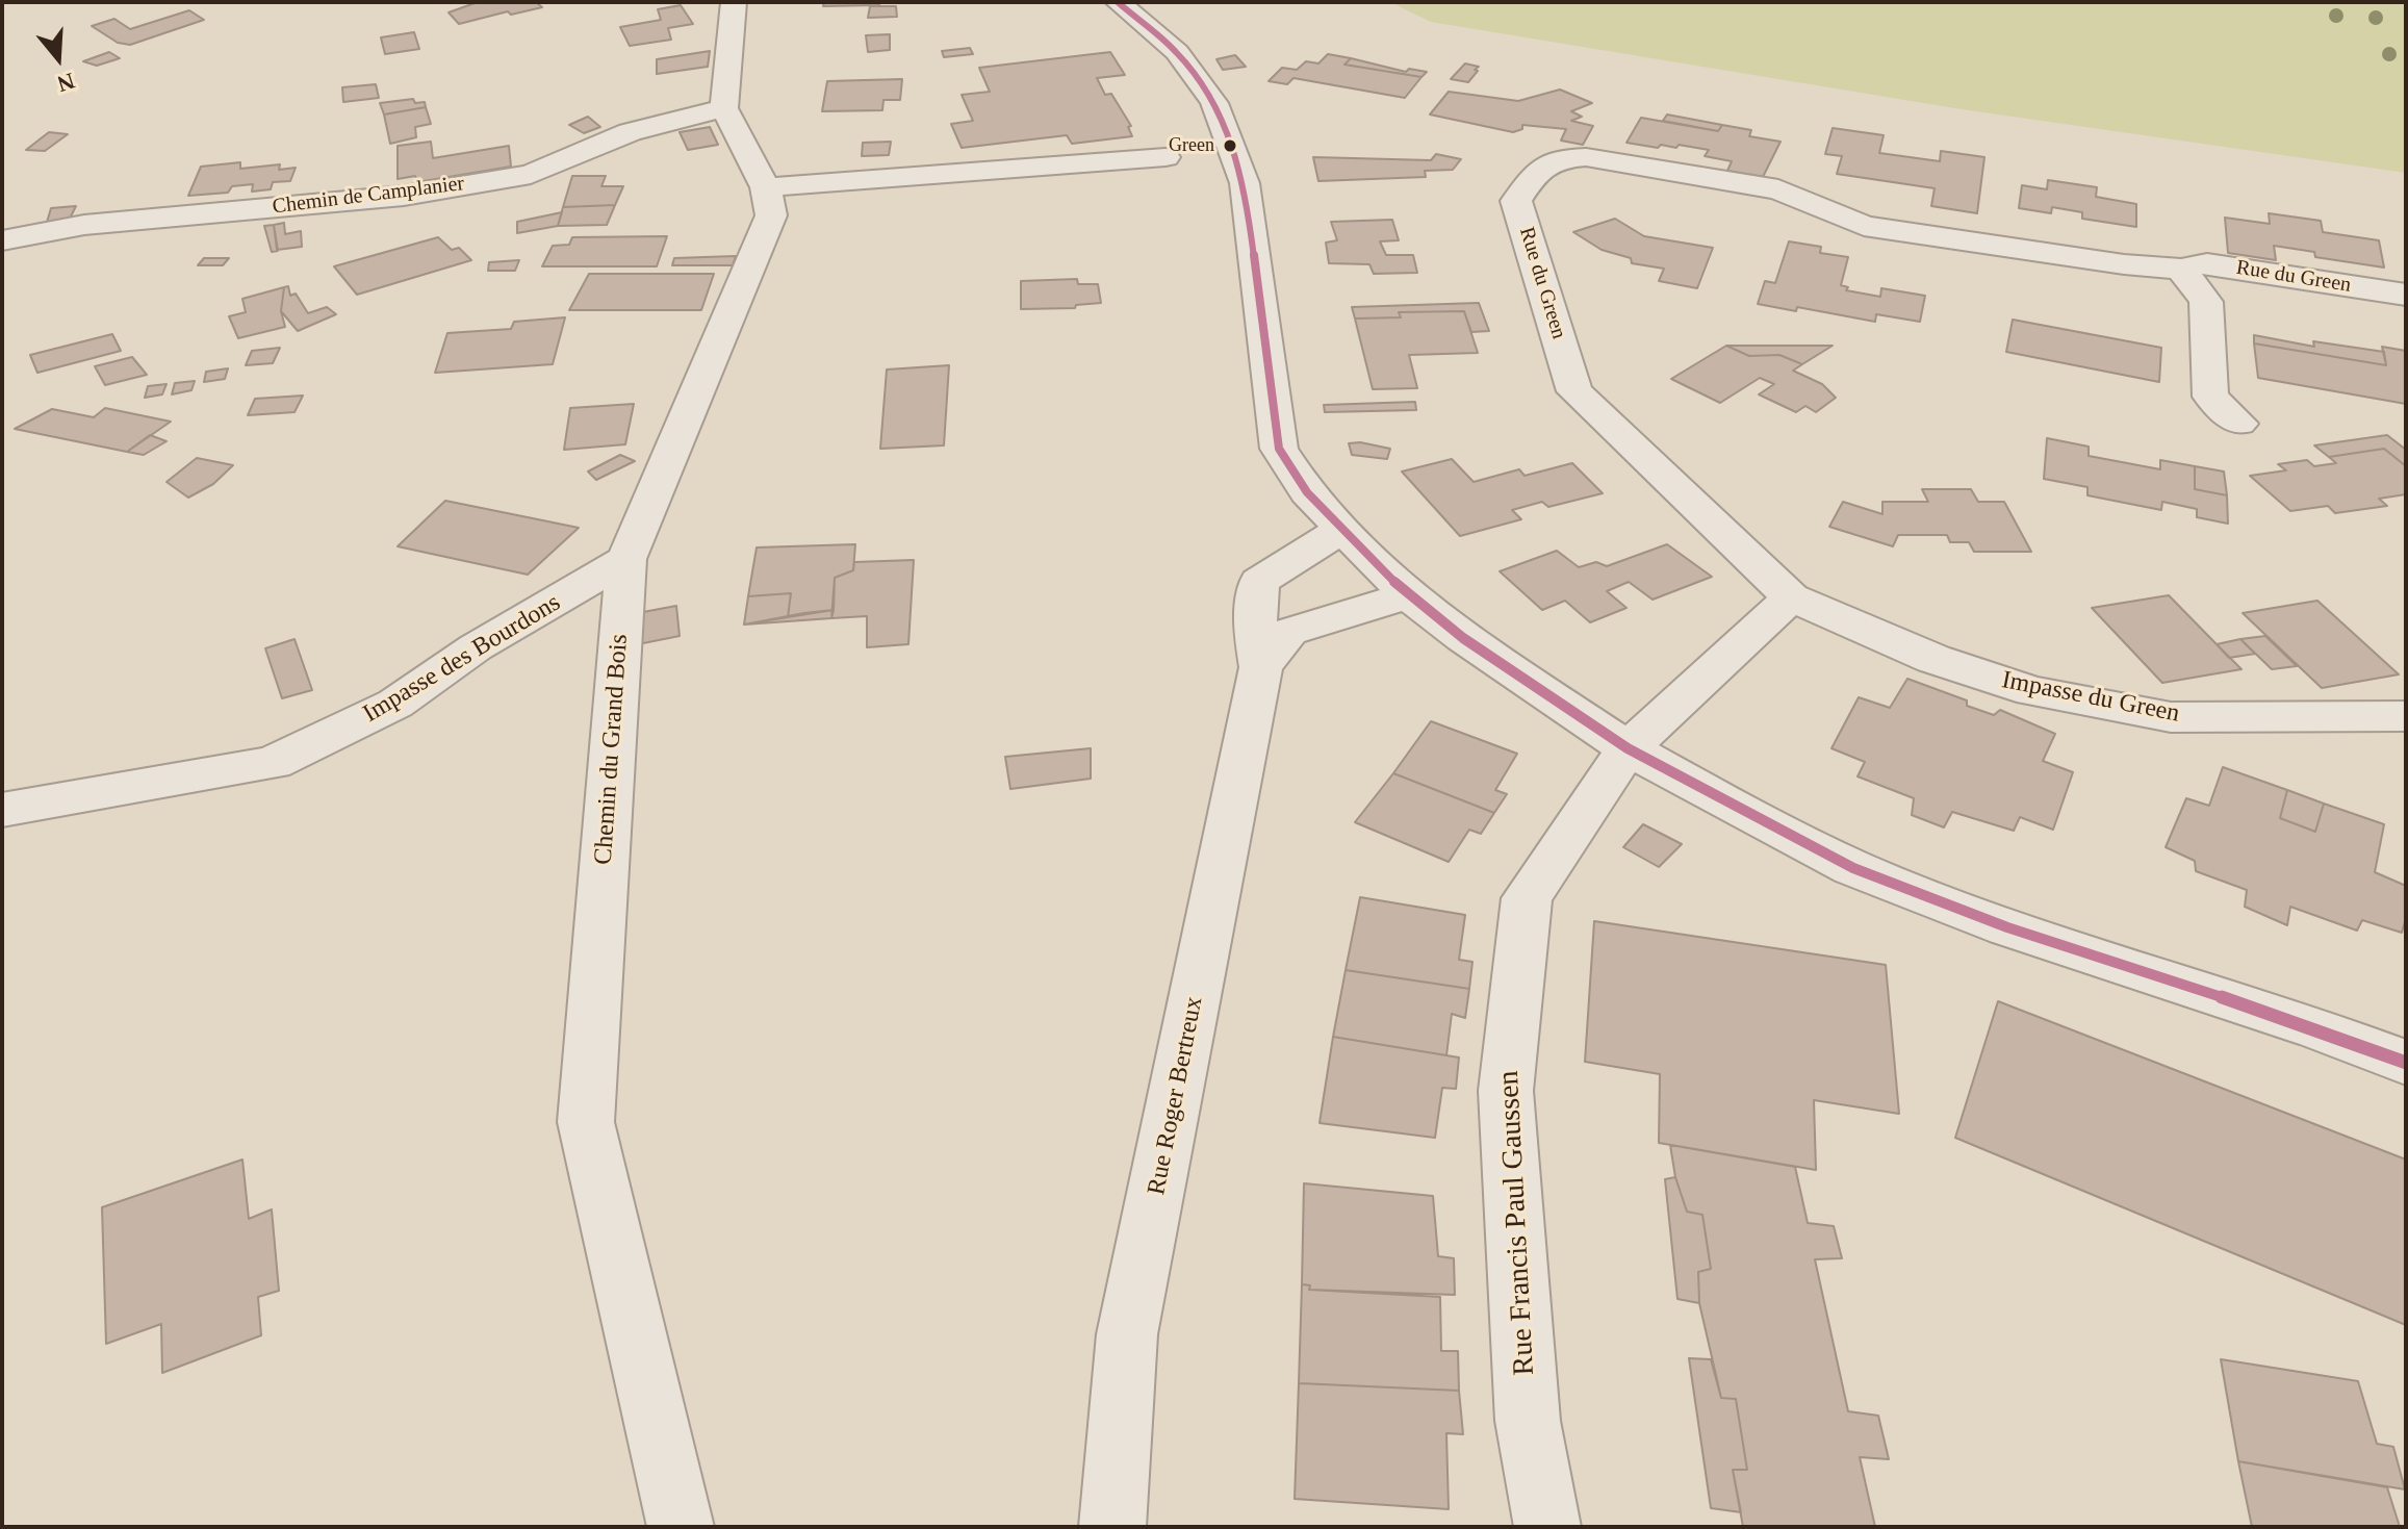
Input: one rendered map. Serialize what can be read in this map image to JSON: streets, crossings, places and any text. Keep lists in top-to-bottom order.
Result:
{
  "streets": {
    "street": [
      "Chemin de Camplanier",
      "Rue du Green",
      "Impasse des Bourdons",
      "Impasse du Green",
      "Chemin du Grand Bois",
      "Rue Roger Bertreux",
      "Rue Francis Paul Gaussen"
    ]
  },
  "crossings": [
    ["Chemin de Camplanier", "Chemin du Grand Bois"],
    ["Rue du Green", "Impasse du Green"],
    ["Impasse des Bourdons", "Chemin du Grand Bois"]
  ],
  "places": ["Green"],
  "north": "bottom"
}
